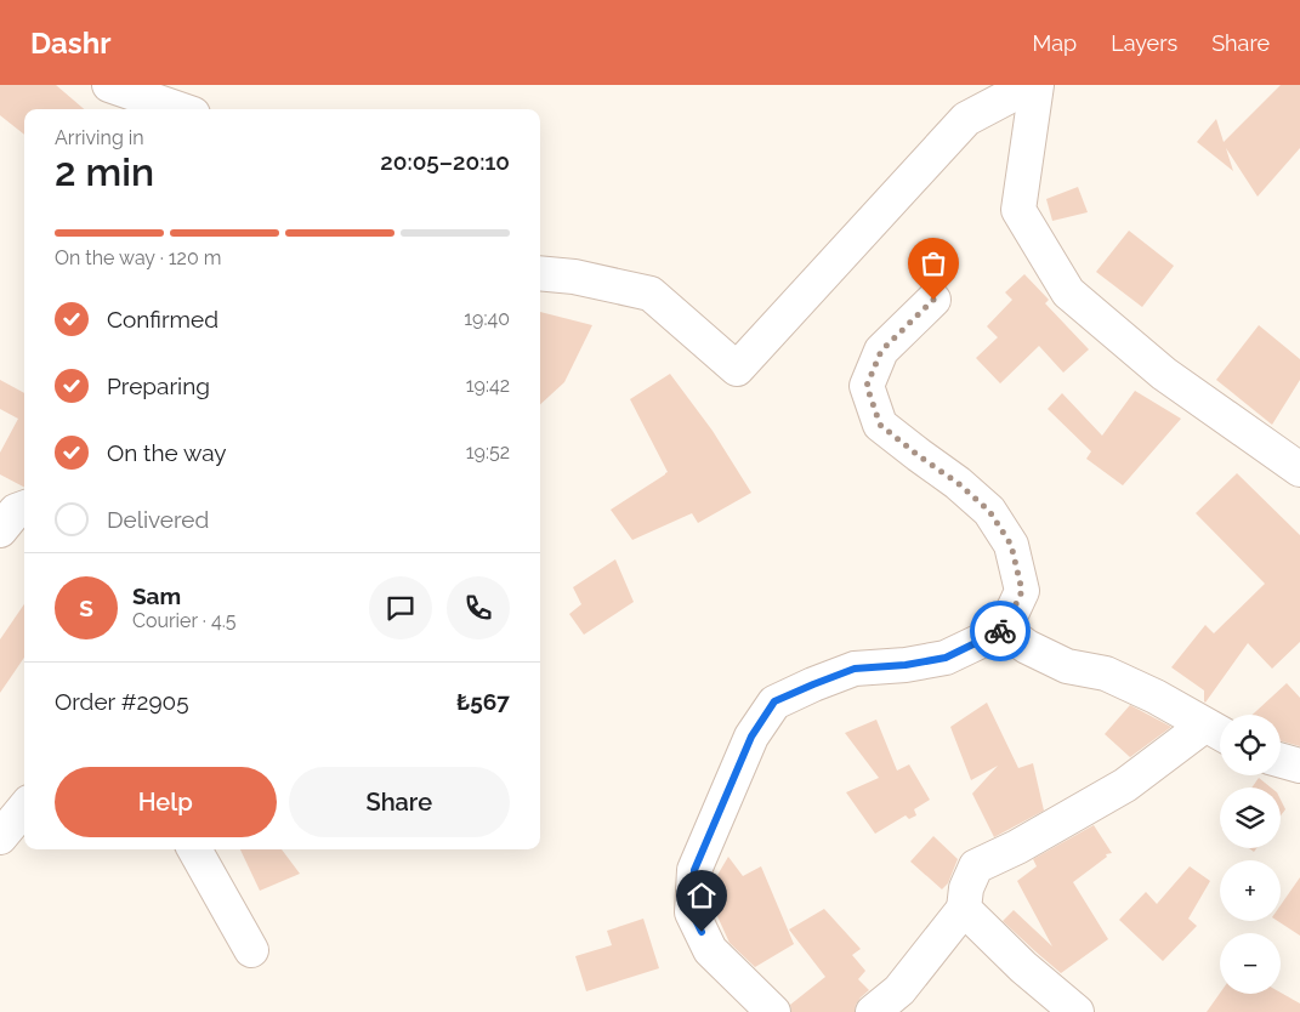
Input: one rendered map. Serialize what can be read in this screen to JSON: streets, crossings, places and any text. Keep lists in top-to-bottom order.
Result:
{
  "page": {
    "header": "Dashr",
    "nav": ["Map", "Layers", "Share"],
    "heading": ["2 min", "Arriving in", "20:05–20:10"],
    "panel": [
      "Sam",
      "Courier · 4.5",
      "Order #2905",
      "₺567"
    ],
    "bar": "On the way · 120 m",
    "list": [
      ["Confirmed", "19:40"],
      ["Preparing", "19:42"],
      ["On the way", "19:52"],
      "Delivered"
    ],
    "round": "S",
    "map_buttons": ["+", "−"],
    "buttons": ["Help", "Share"]
  }
}
